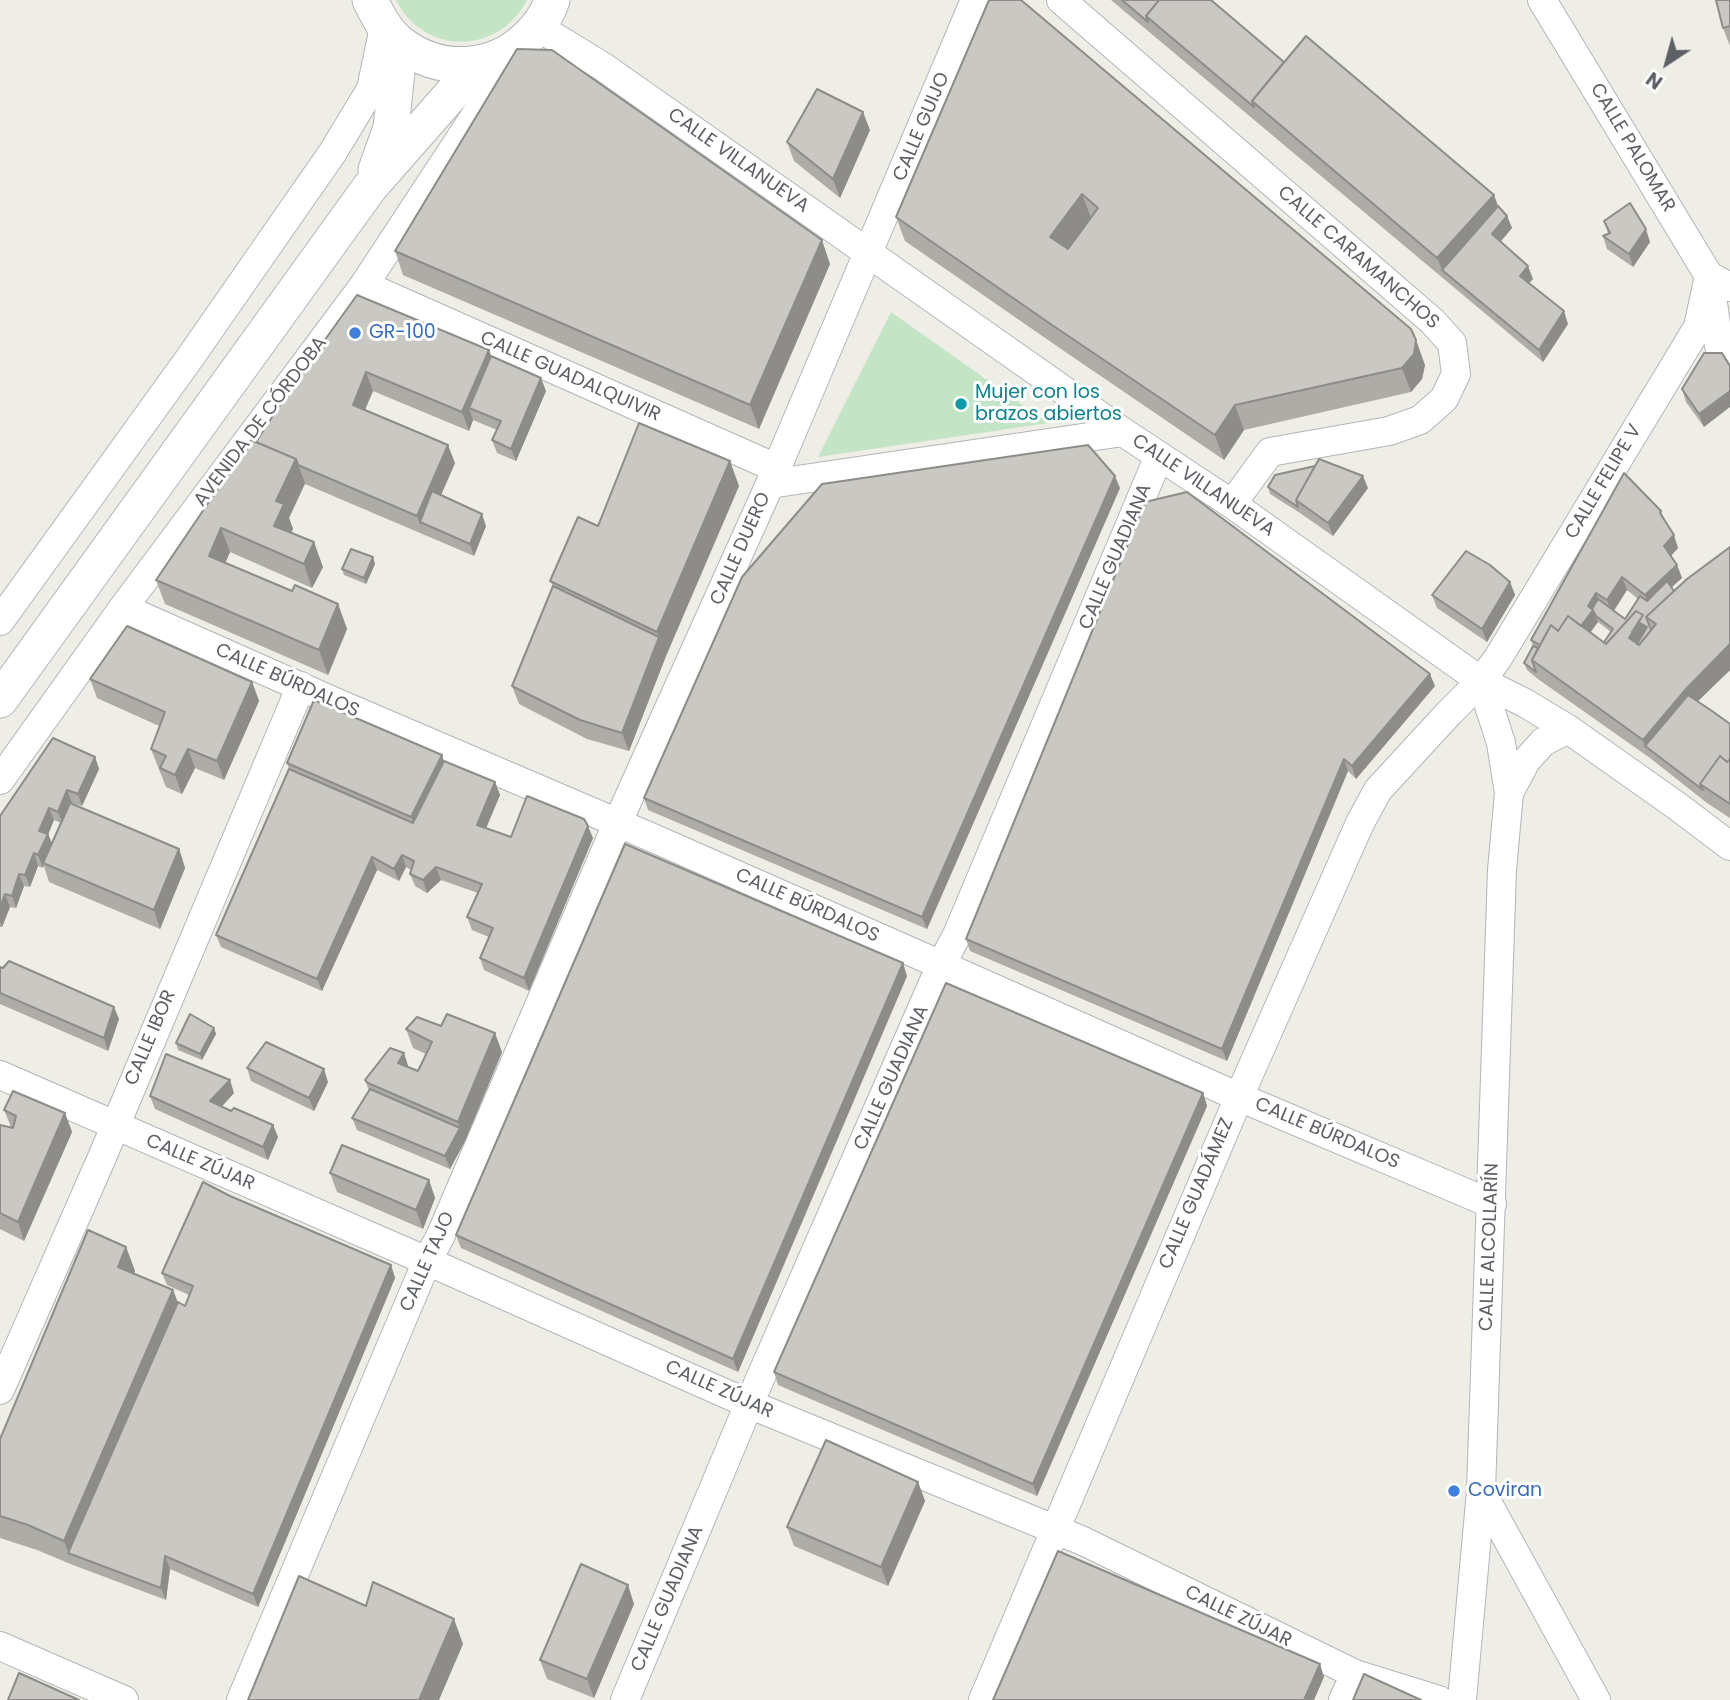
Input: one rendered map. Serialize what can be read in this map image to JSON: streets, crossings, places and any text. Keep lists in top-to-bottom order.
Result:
{
  "streets": {
    "street": [
      "CALLE GUIJO",
      "CALLE PALOMAR",
      "CALLE VILLANUEVA",
      "CALLE CARAMANCHOS",
      "CALLE GUADALQUIVIR",
      "AVENIDA DE CÓRDOBA",
      "CALLE FELIPE V",
      "CALLE DUERO",
      "CALLE GUADIANA",
      "CALLE BÚRDALOS",
      "CALLE IBOR",
      "CALLE ZÚJAR",
      "CALLE GUADÁMEZ",
      "CALLE ALCOLLARÍN",
      "CALLE TAJO"
    ]
  },
  "crossings": [
    ["CALLE GUIJO", "CALLE VILLANUEVA"],
    ["CALLE GUIJO", "CALLE GUADALQUIVIR"],
    ["CALLE GUIJO", "CALLE DUERO"],
    ["CALLE PALOMAR", "CALLE FELIPE V"],
    ["CALLE VILLANUEVA", "CALLE CARAMANCHOS"],
    ["CALLE VILLANUEVA", "CALLE FELIPE V"],
    ["CALLE VILLANUEVA", "CALLE DUERO"],
    ["CALLE VILLANUEVA", "CALLE GUADIANA"],
    ["CALLE VILLANUEVA", "CALLE GUADÁMEZ"],
    ["CALLE VILLANUEVA", "CALLE ALCOLLARÍN"],
    ["CALLE GUADALQUIVIR", "AVENIDA DE CÓRDOBA"],
    ["CALLE GUADALQUIVIR", "CALLE DUERO"],
    ["AVENIDA DE CÓRDOBA", "CALLE BÚRDALOS"],
    ["CALLE FELIPE V", "CALLE GUADÁMEZ"],
    ["CALLE FELIPE V", "CALLE ALCOLLARÍN"],
    ["CALLE DUERO", "CALLE BÚRDALOS"],
    ["CALLE DUERO", "CALLE TAJO"],
    ["CALLE GUADIANA", "CALLE BÚRDALOS"],
    ["CALLE GUADIANA", "CALLE ZÚJAR"],
    ["CALLE BÚRDALOS", "CALLE IBOR"],
    ["CALLE BÚRDALOS", "CALLE GUADÁMEZ"],
    ["CALLE BÚRDALOS", "CALLE ALCOLLARÍN"],
    ["CALLE BÚRDALOS", "CALLE TAJO"],
    ["CALLE IBOR", "CALLE ZÚJAR"],
    ["CALLE ZÚJAR", "CALLE GUADÁMEZ"],
    ["CALLE ZÚJAR", "CALLE TAJO"],
    ["CALLE GUADÁMEZ", "CALLE ALCOLLARÍN"]
  ],
  "places": ["GR-100", "Mujer con los brazos abiertos", "Coviran"],
  "north": "bottom left"
}
